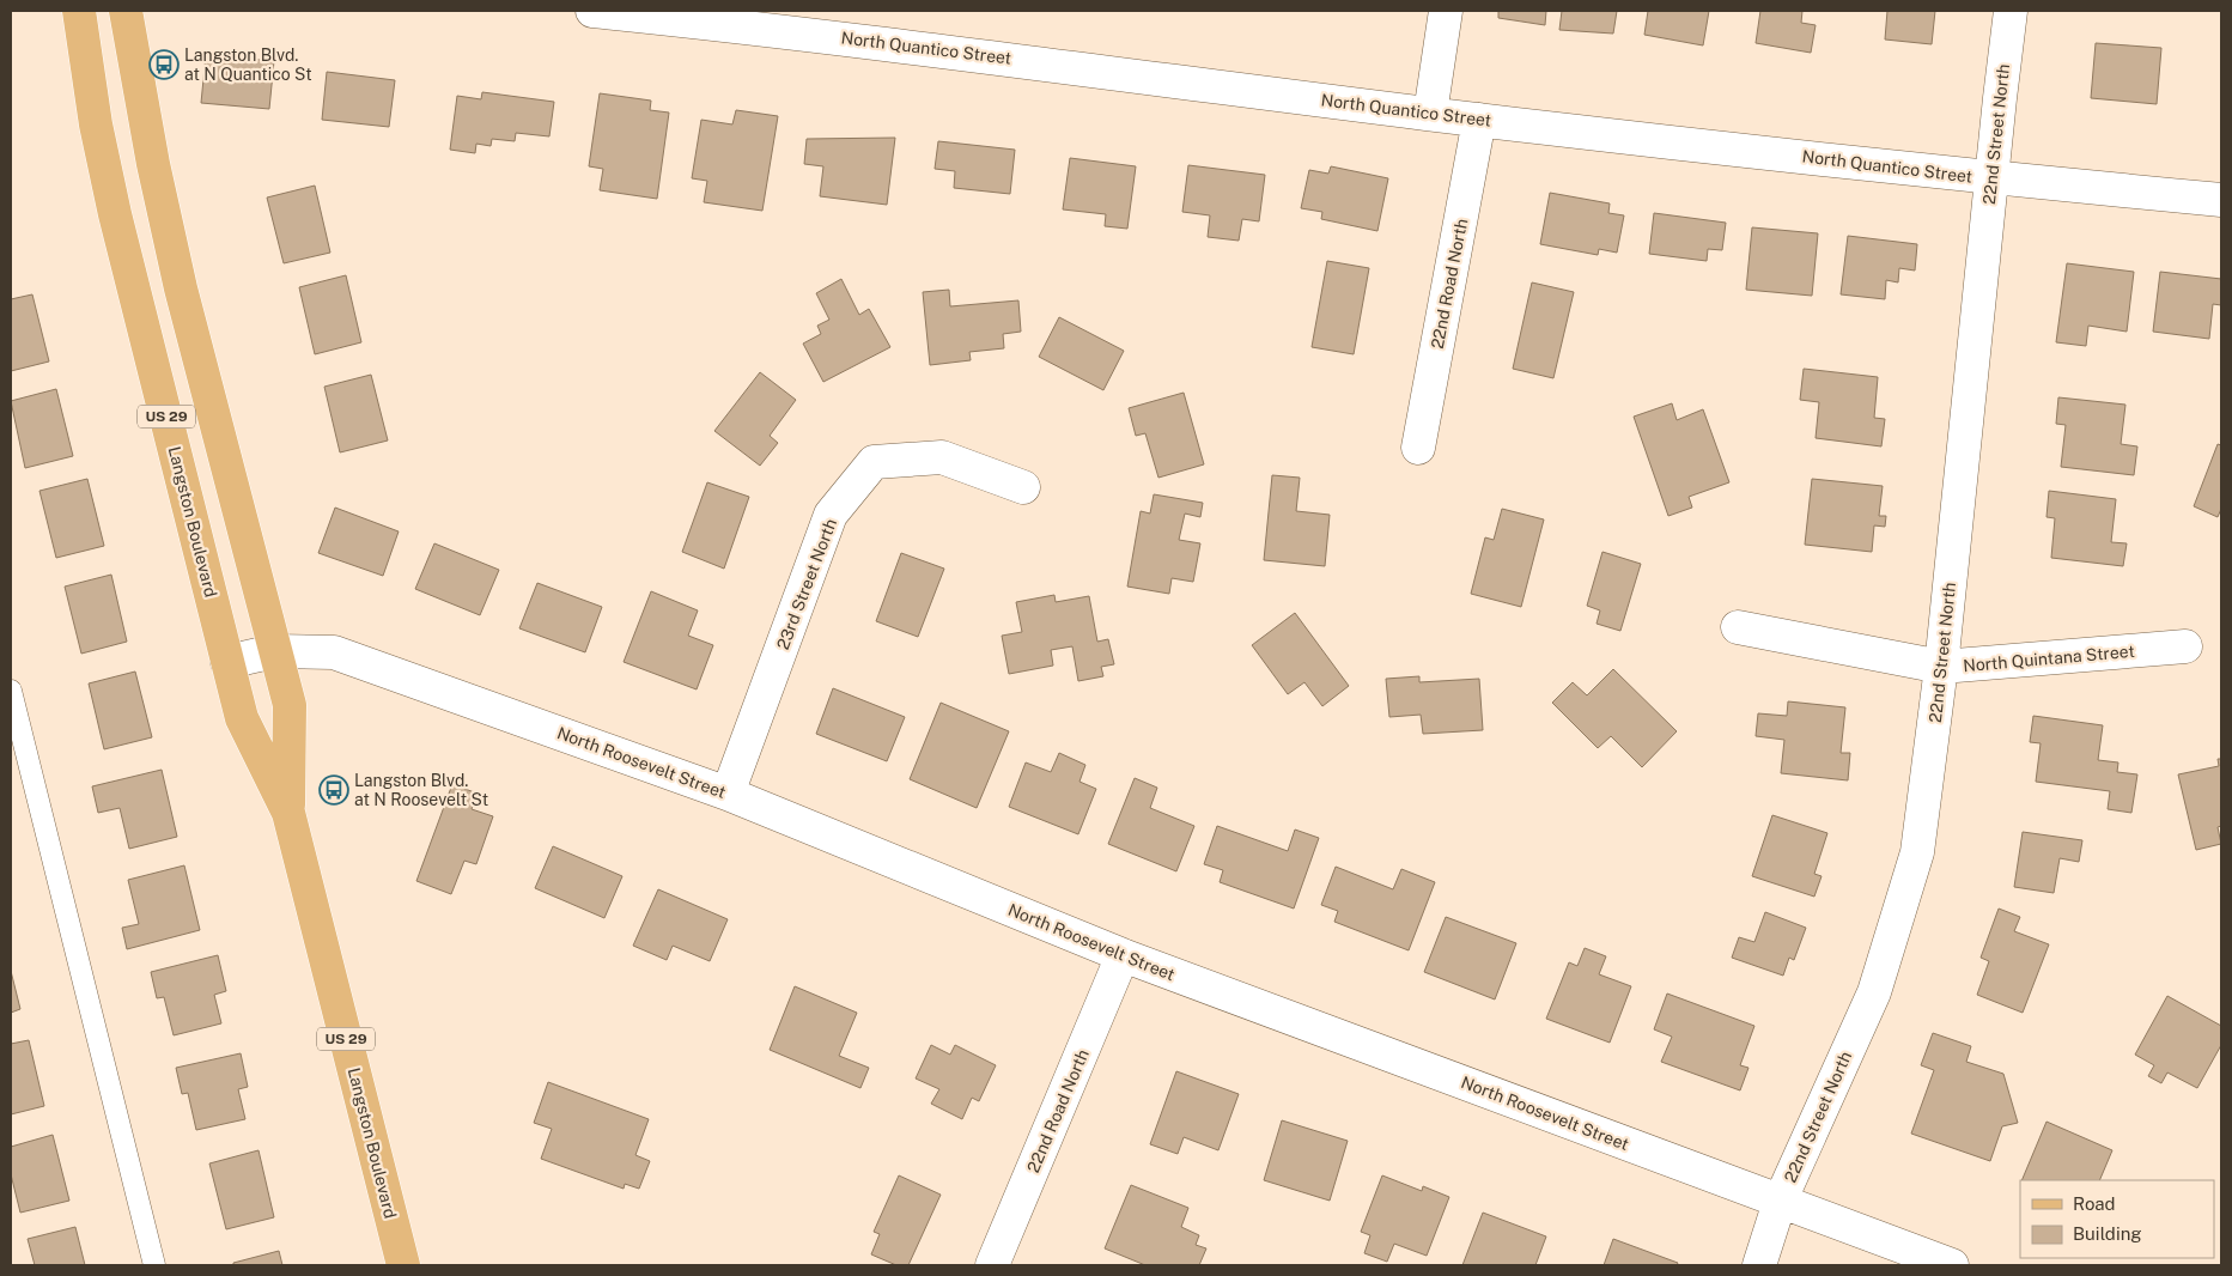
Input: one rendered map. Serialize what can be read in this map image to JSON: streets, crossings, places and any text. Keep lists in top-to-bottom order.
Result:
{
  "streets": {
    "main road": ["US 29", "Langston Boulevard"],
    "street": [
      "North Quantico Street",
      "22nd Street North",
      "22nd Road North",
      "23rd Street North",
      "North Quintana Street",
      "North Roosevelt Street"
    ]
  },
  "crossings": [
    ["North Quantico Street", "22nd Street North"],
    ["North Quantico Street", "22nd Road North"],
    ["22nd Street North", "North Quintana Street"],
    ["22nd Street North", "North Roosevelt Street"],
    ["22nd Road North", "North Roosevelt Street"],
    ["Langston Boulevard", "North Roosevelt Street"],
    ["23rd Street North", "North Roosevelt Street"]
  ],
  "places": {
    "bus stop": ["Langston Blvd. at N Quantico St", "Langston Blvd. at N Roosevelt St"]
  },
  "legend": ["Road", "Building"]
}
